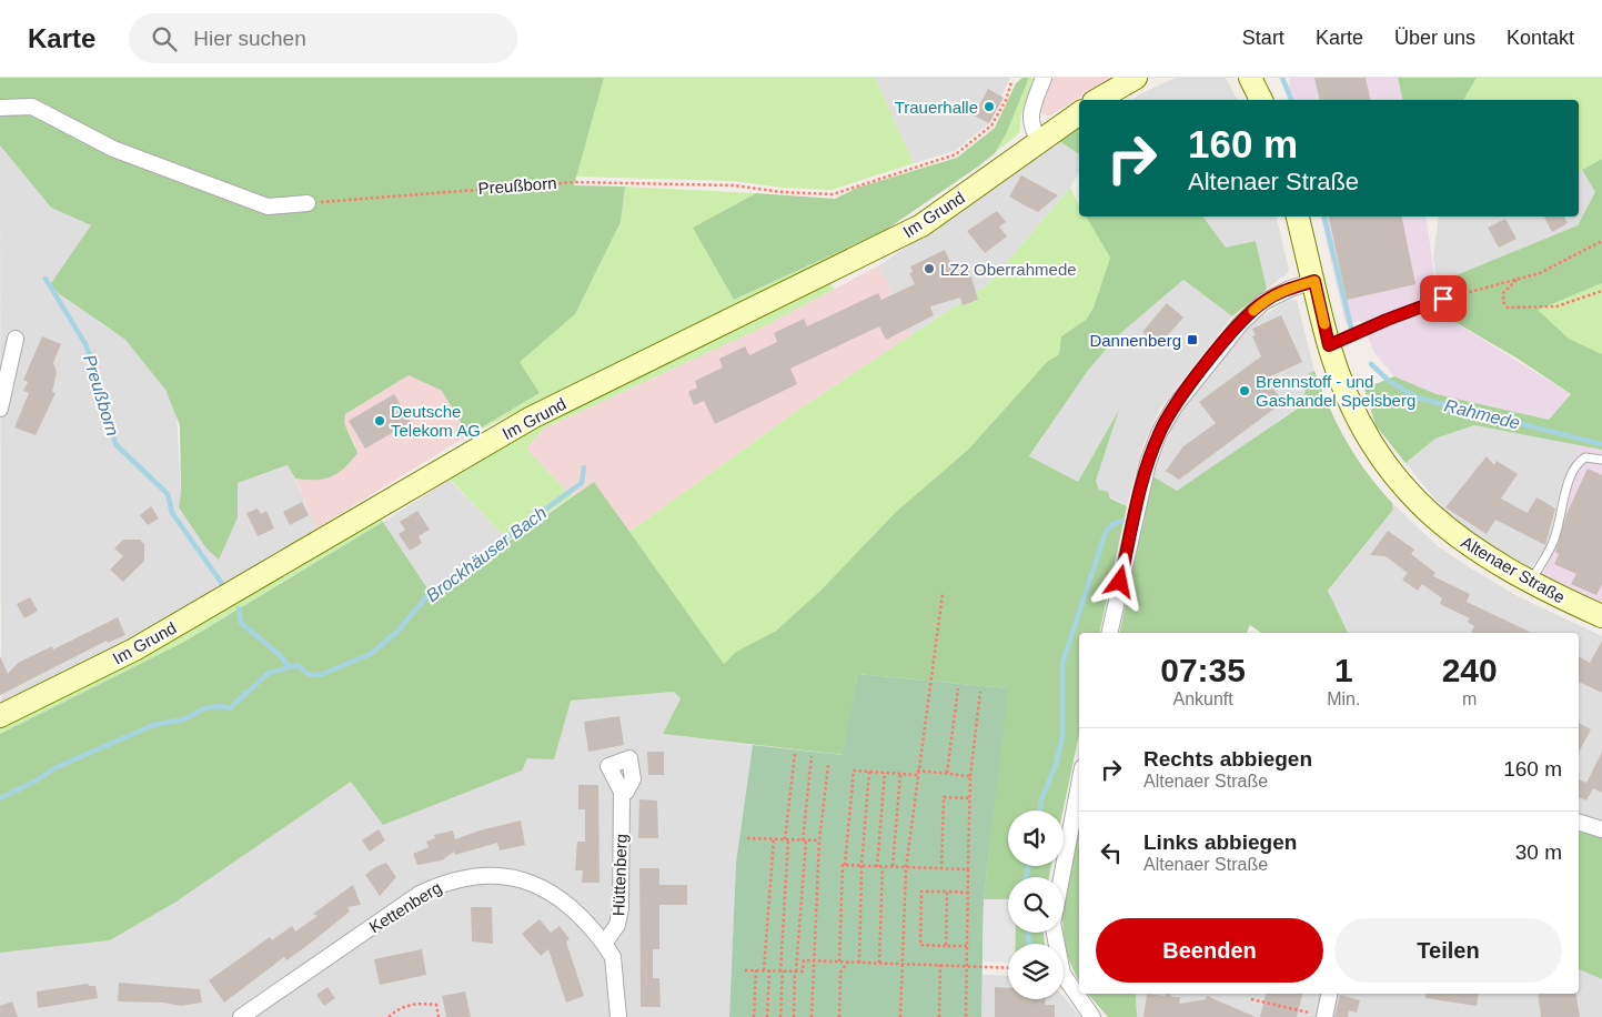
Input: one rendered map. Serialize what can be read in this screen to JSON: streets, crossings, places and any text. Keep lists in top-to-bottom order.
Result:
{
  "streets": {
    "main road": ["Im Grund", "Altenaer Straße"],
    "street": ["Hüttenberg", "Kettenberg"],
    "path": ["Preußborn"]
  },
  "crossings": [
    ["Hüttenberg", "Kettenberg"]
  ],
  "water": ["Preußborn", "Rahmede", "Brockhäuser Bach"],
  "places": {
    "other": [
      "Trauerhalle",
      "LZ2 Oberrahmede",
      "Brennstoff - und Gashandel Spelsberg",
      "Deutsche Telekom AG"
    ],
    "transit": ["Dannenberg"]
  },
  "page": {
    "header": "Karte",
    "search": "Hier suchen",
    "nav": [
      "Start",
      "Karte",
      "Über uns",
      "Kontakt"
    ],
    "turn": ["160 m", "Altenaer Straße"],
    "eta": [
      "07:35",
      "Ankunft",
      "1",
      "Min.",
      "240",
      "m"
    ],
    "list": [
      {
        "name": "Rechts abbiegen",
        "note": "Altenaer Straße",
        "value": "160 m"
      },
      {
        "name": "Links abbiegen",
        "note": "Altenaer Straße",
        "value": "30 m"
      }
    ],
    "buttons": ["Beenden", "Teilen"]
  }
}
